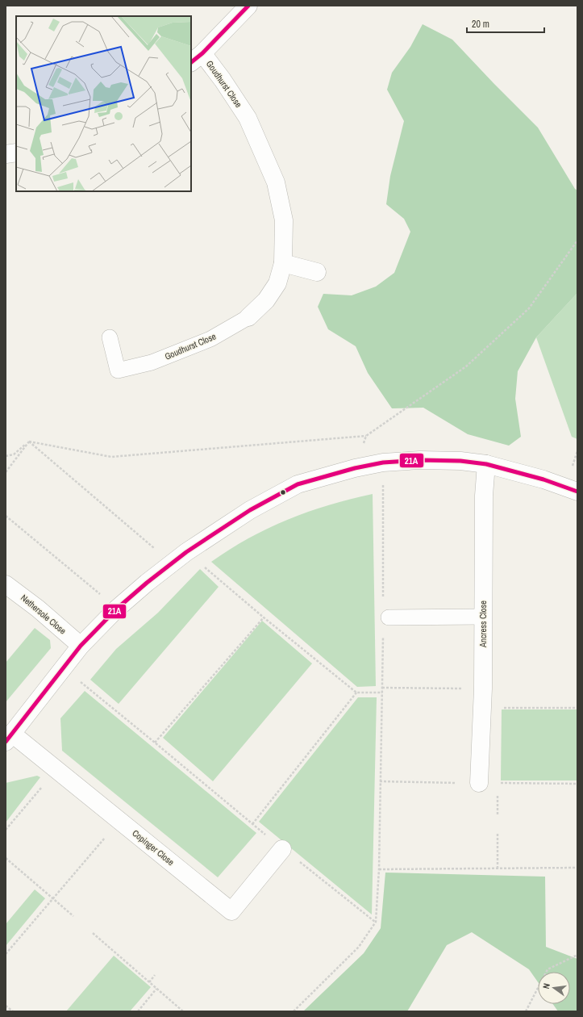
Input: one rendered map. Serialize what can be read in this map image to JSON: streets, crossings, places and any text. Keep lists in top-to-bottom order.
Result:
{
  "streets": {
    "street": [
      "Goudhurst Close",
      "Nethersole Close",
      "Ancress Close",
      "Copinger Close"
    ]
  },
  "lines": ["transit line 21A"],
  "scale_bar": "20 m",
  "north": "left"
}
